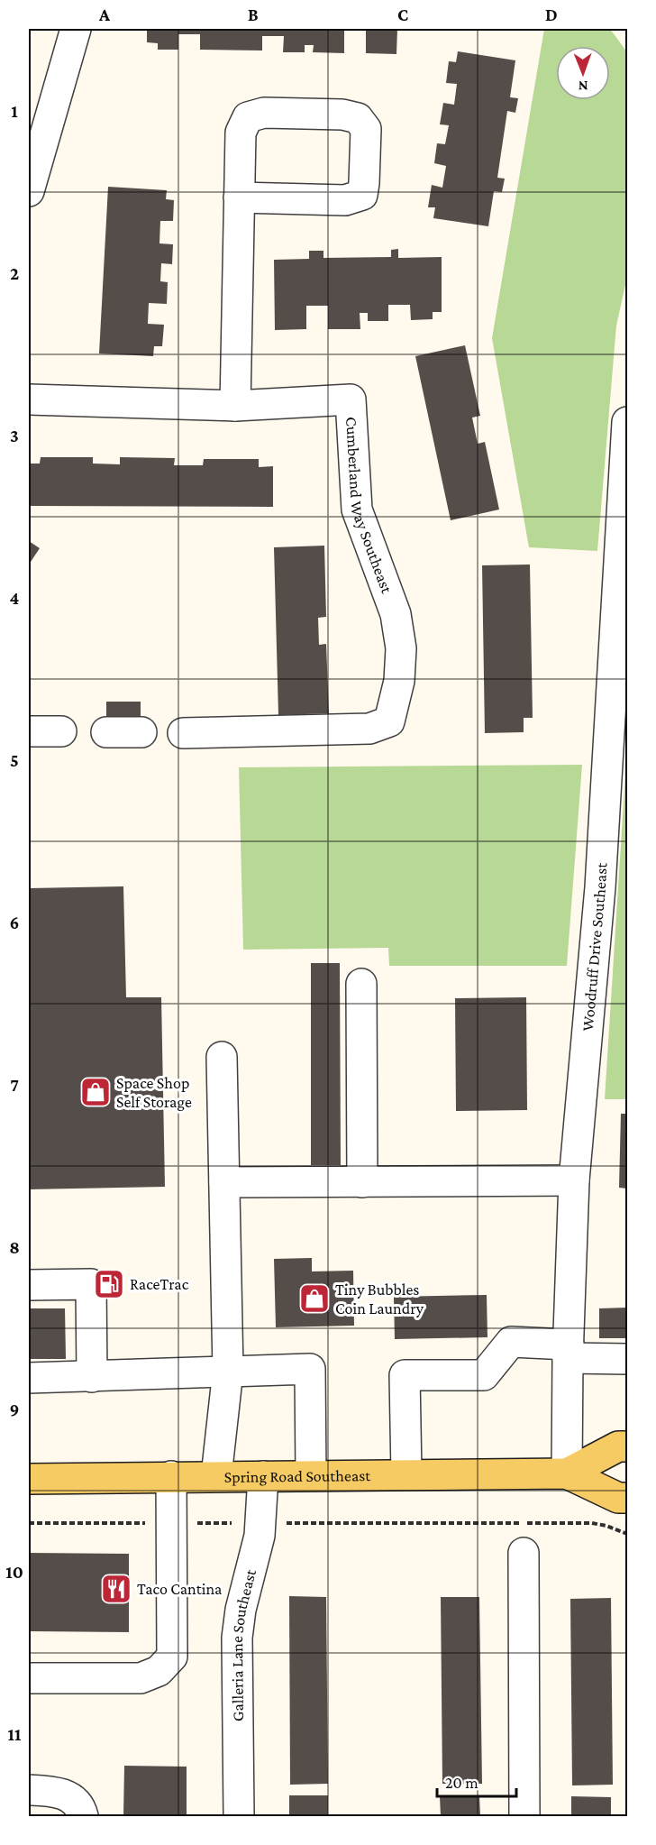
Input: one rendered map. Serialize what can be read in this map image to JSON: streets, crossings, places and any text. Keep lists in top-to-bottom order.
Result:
{
  "streets": {
    "main road": ["Spring Road Southeast"],
    "street": ["Cumberland Way Southeast", "Woodruff Drive Southeast", "Galleria Lane Southeast"]
  },
  "crossings": [
    ["Woodruff Drive Southeast", "Spring Road Southeast"],
    ["Spring Road Southeast", "Galleria Lane Southeast"]
  ],
  "places": {
    "shop": ["Space Shop Self Storage", "Tiny Bubbles Coin Laundry"],
    "fuel station": ["RaceTrac"],
    "restaurant": ["Taco Cantina"]
  },
  "scale_bar": "20 m",
  "north": "bottom",
  "grid": {
    "columns": [
      "A",
      "B",
      "C",
      "D"
    ],
    "rows": [
      "1",
      "2",
      "3",
      "4",
      "5",
      "6",
      "7",
      "8",
      "9",
      "10",
      "11"
    ]
  }
}
